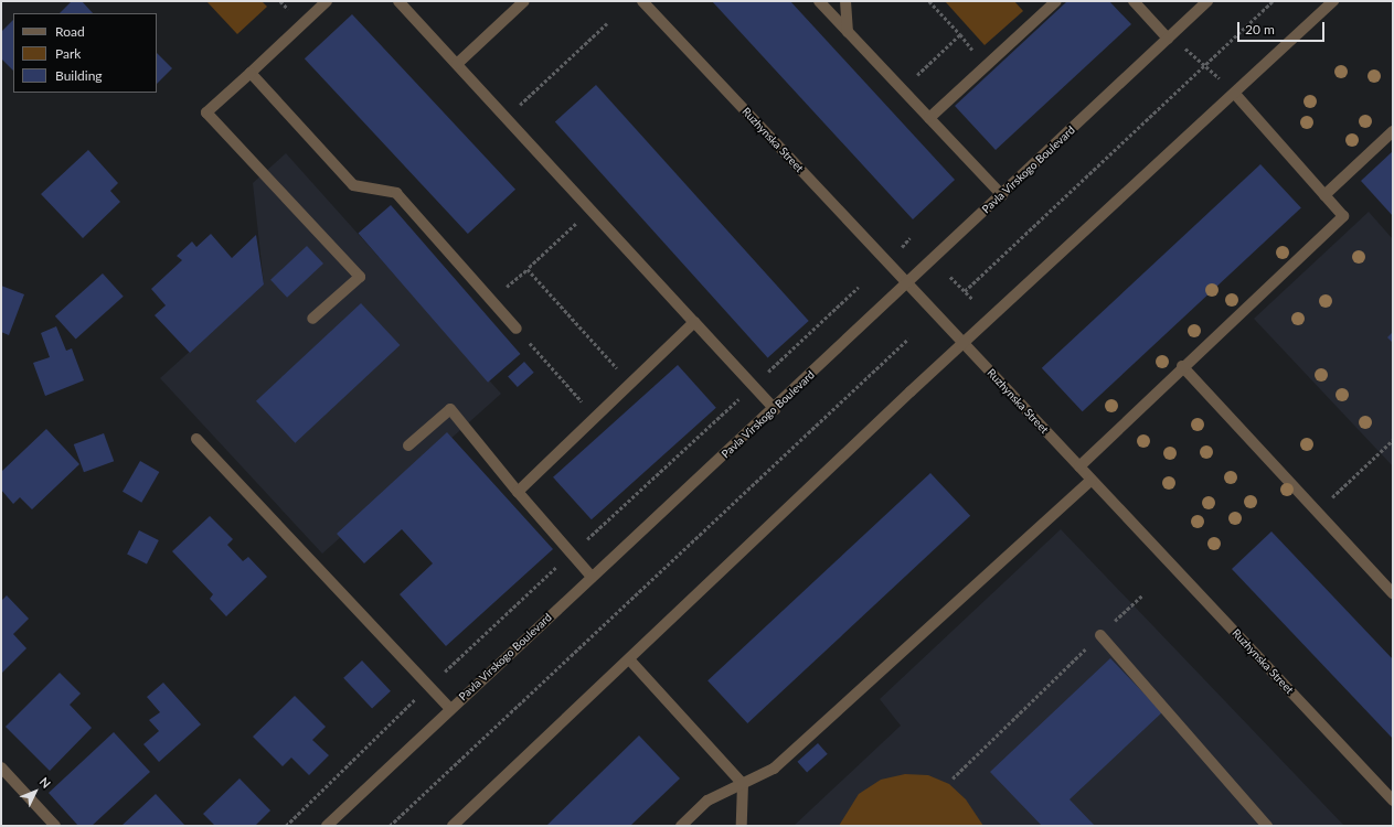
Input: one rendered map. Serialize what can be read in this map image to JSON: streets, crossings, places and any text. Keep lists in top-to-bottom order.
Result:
{
  "streets": {
    "street": ["Ruzhynska Street", "Pavla Virskogo Boulevard"]
  },
  "crossings": [
    ["Ruzhynska Street", "Pavla Virskogo Boulevard"]
  ],
  "legend": ["Road", "Park", "Building"],
  "scale_bar": "20 m",
  "north": "top right"
}
